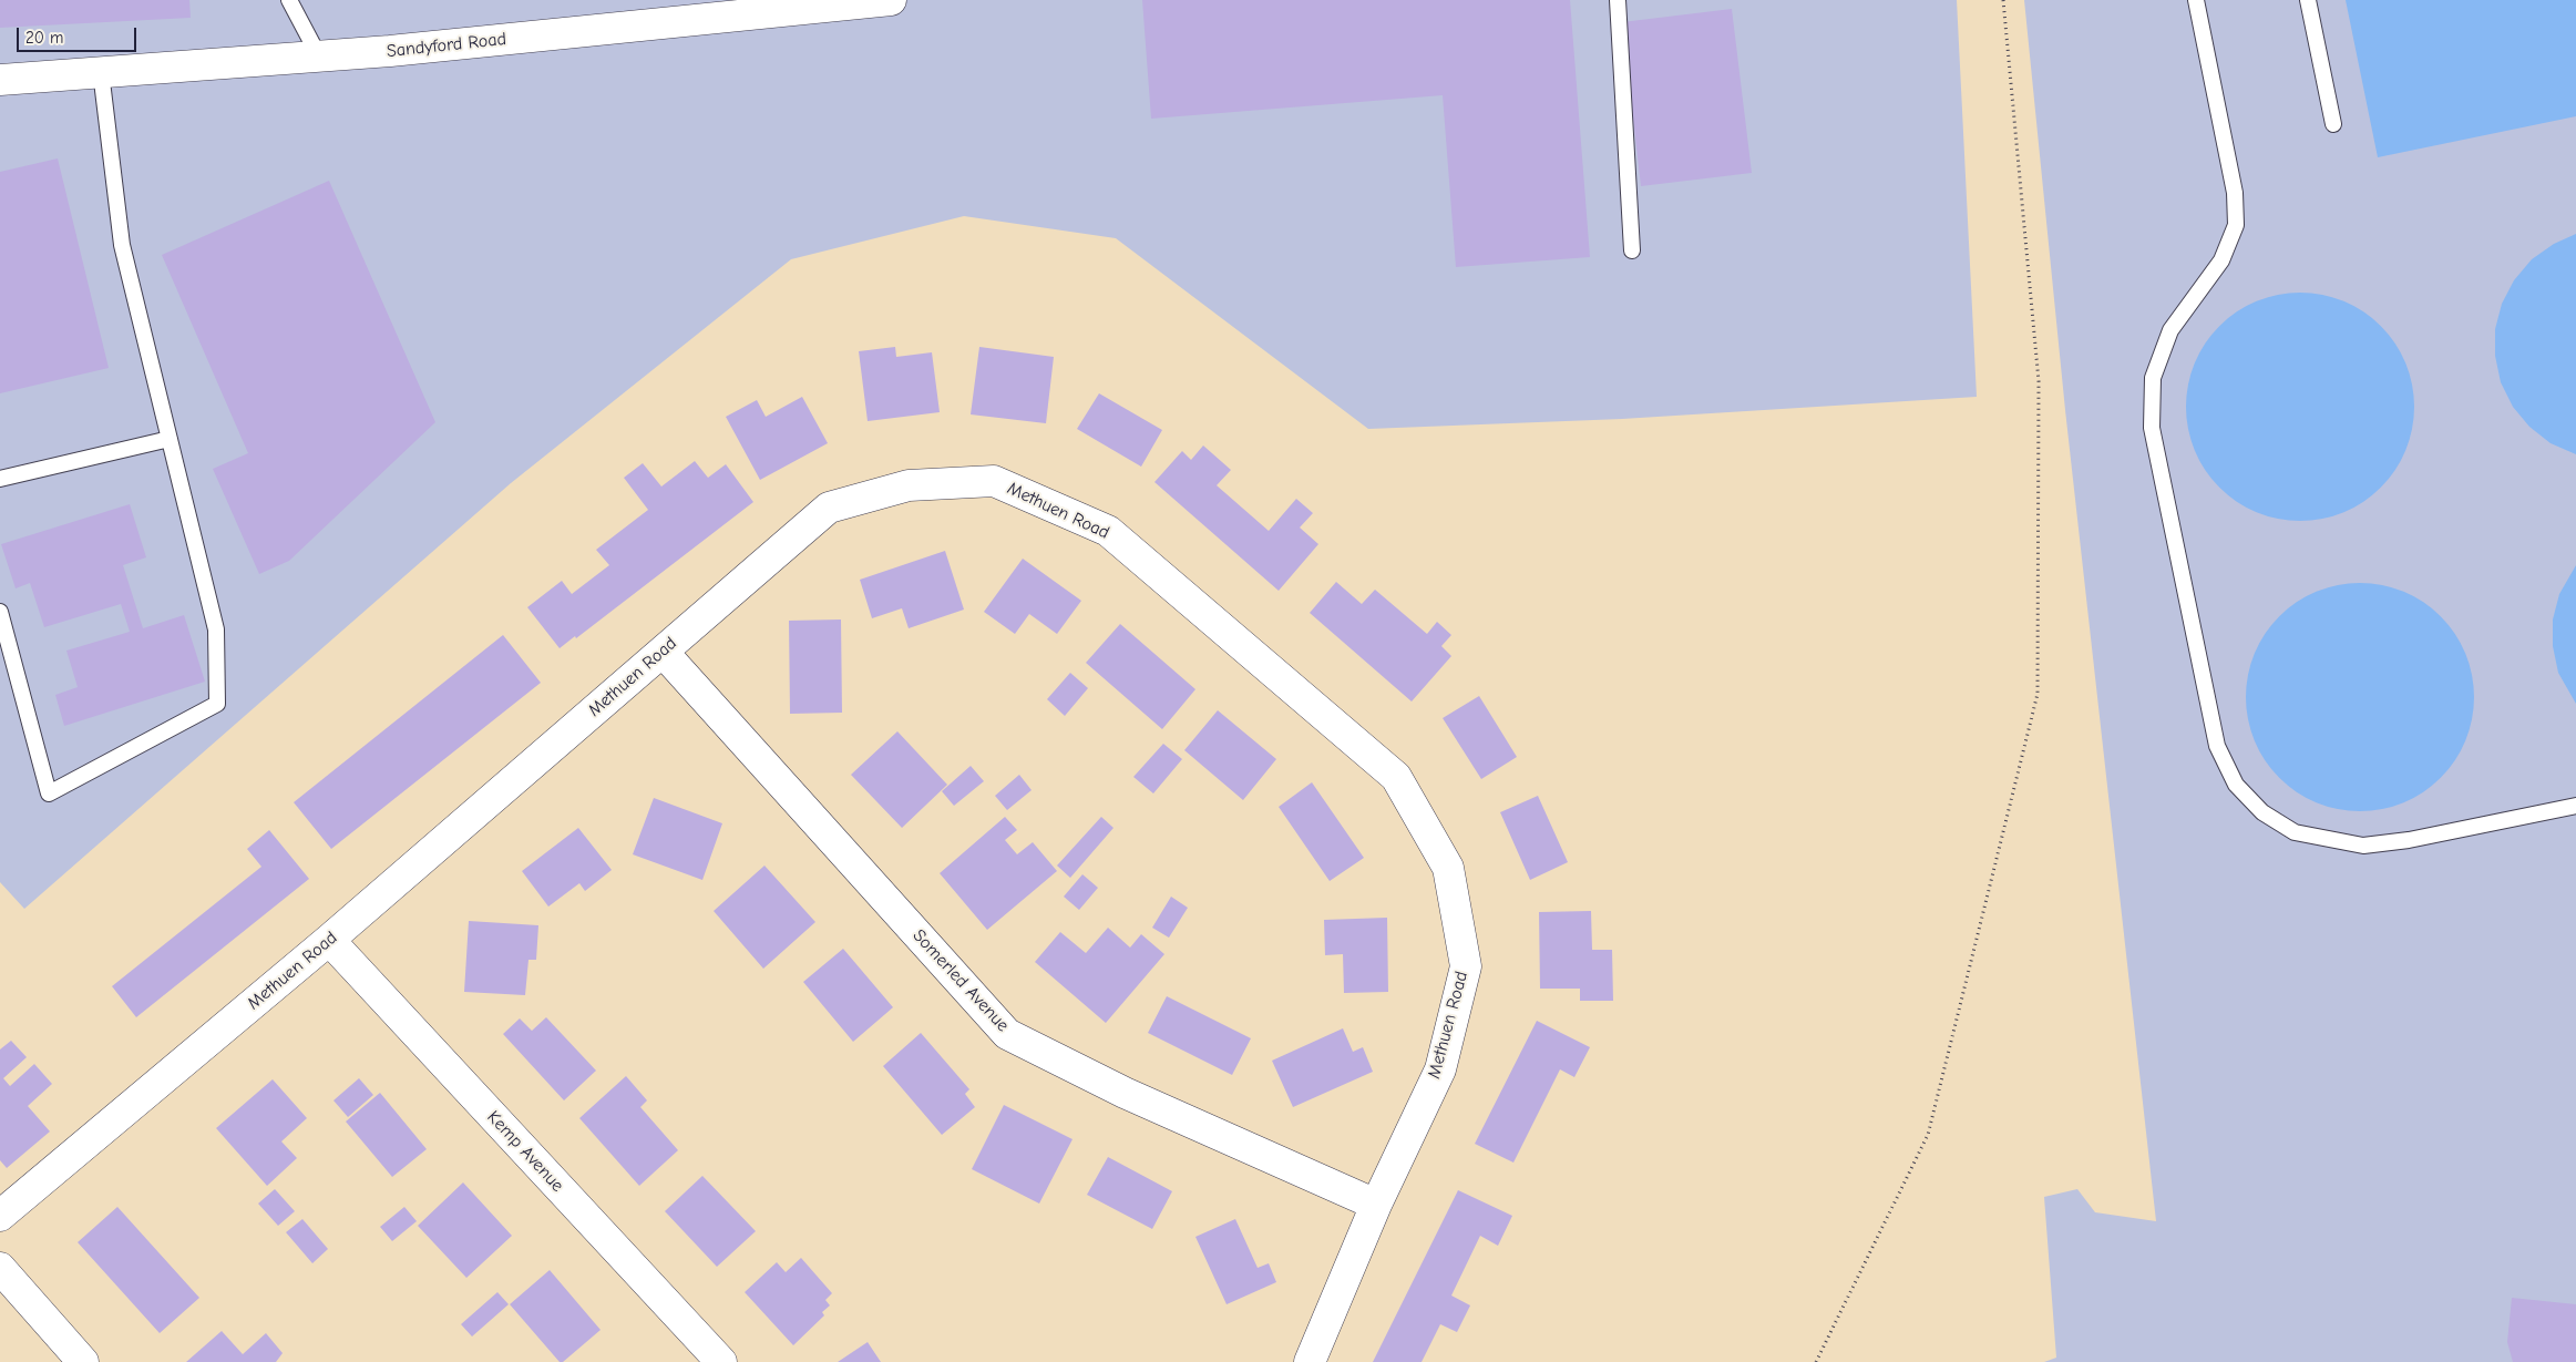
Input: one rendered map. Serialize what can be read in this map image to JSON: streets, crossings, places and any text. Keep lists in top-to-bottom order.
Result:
{
  "streets": {
    "street": [
      "Sandyford Road",
      "Methuen Road",
      "Somerled Avenue",
      "Kemp Avenue"
    ]
  },
  "crossings": [
    ["Methuen Road", "Somerled Avenue"],
    ["Methuen Road", "Kemp Avenue"]
  ],
  "scale_bar": "20 m"
}
